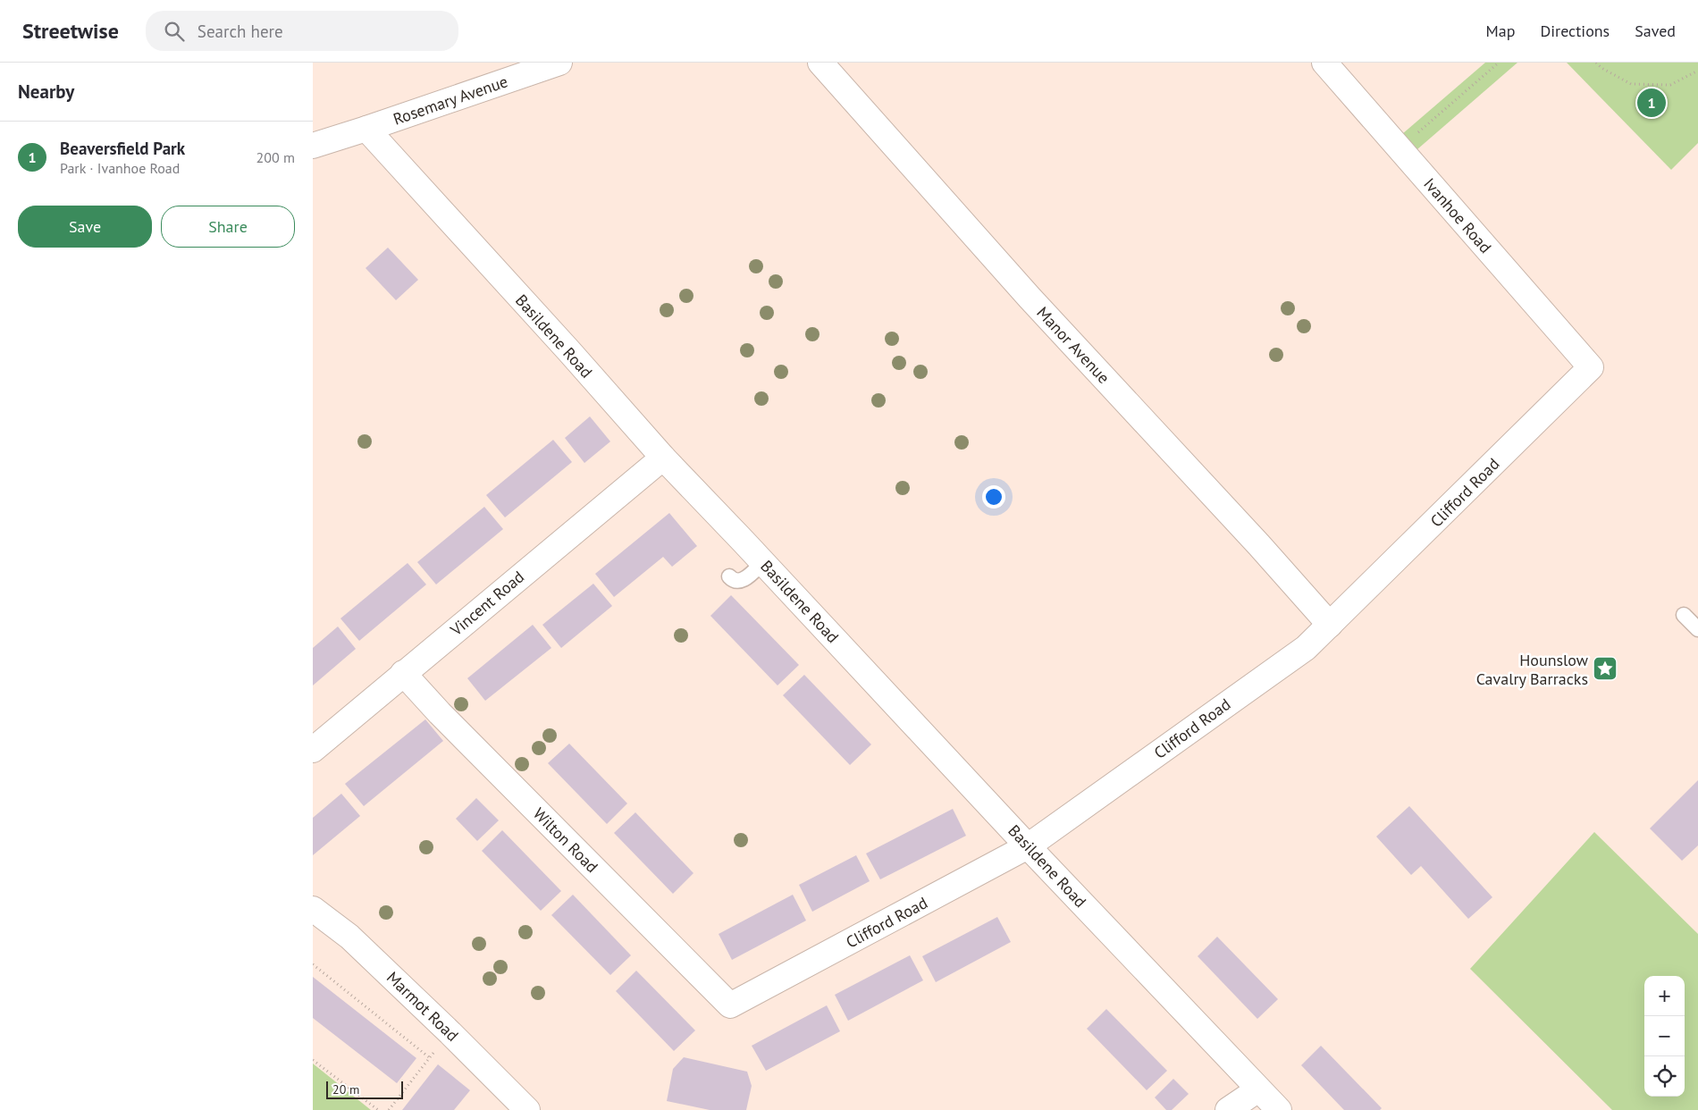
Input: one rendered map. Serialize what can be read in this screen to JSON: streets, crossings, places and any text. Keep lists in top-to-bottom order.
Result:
{
  "streets": {
    "street": [
      "Rosemary Avenue",
      "Ivanhoe Road",
      "Basildene Road",
      "Manor Avenue",
      "Clifford Road",
      "Vincent Road",
      "Wilton Road",
      "Marmot Road"
    ]
  },
  "crossings": [
    ["Rosemary Avenue", "Basildene Road"],
    ["Ivanhoe Road", "Clifford Road"],
    ["Basildene Road", "Clifford Road"],
    ["Basildene Road", "Vincent Road"],
    ["Manor Avenue", "Clifford Road"],
    ["Clifford Road", "Wilton Road"],
    ["Vincent Road", "Wilton Road"]
  ],
  "places": {
    "place": ["Hounslow Cavalry Barracks"]
  },
  "scale_bar": "20 m",
  "page": {
    "header": "Streetwise",
    "search": "Search here",
    "nav": ["Map", "Directions", "Saved"],
    "heading": "Nearby",
    "pins": "1",
    "list": [
      {
        "mark": "1",
        "name": "Beaversfield Park",
        "note": "Park · Ivanhoe Road",
        "value": "200 m"
      }
    ],
    "buttons": ["Save", "Share"],
    "map_buttons": ["+", "−"],
    "scale": "20 m"
  }
}
